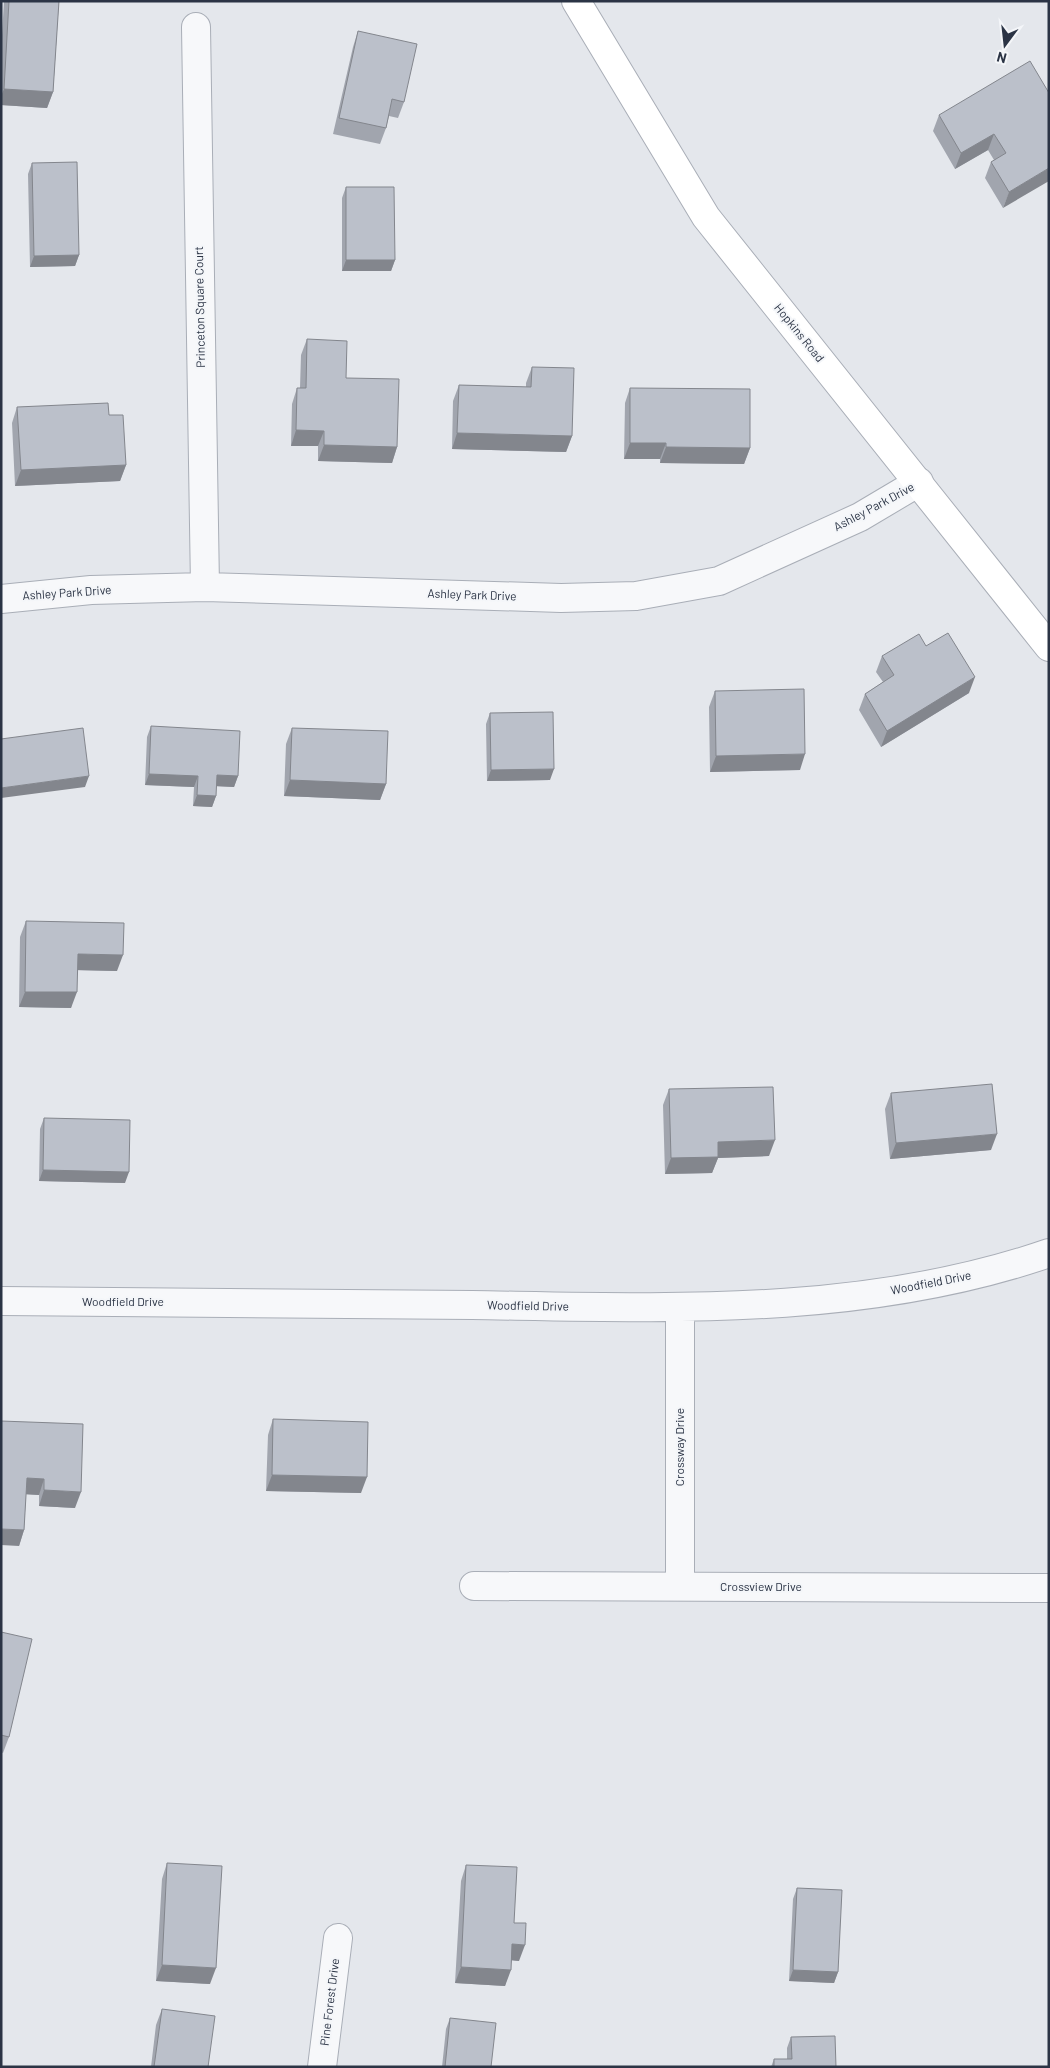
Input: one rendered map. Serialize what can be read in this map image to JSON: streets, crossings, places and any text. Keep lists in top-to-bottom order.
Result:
{
  "streets": {
    "main road": ["Hopkins Road"],
    "street": [
      "Princeton Square Court",
      "Ashley Park Drive",
      "Woodfield Drive",
      "Crossway Drive",
      "Crossview Drive",
      "Pine Forest Drive"
    ]
  },
  "crossings": [
    ["Princeton Square Court", "Ashley Park Drive"],
    ["Hopkins Road", "Ashley Park Drive"],
    ["Woodfield Drive", "Crossway Drive"],
    ["Crossway Drive", "Crossview Drive"]
  ],
  "north": "bottom"
}
